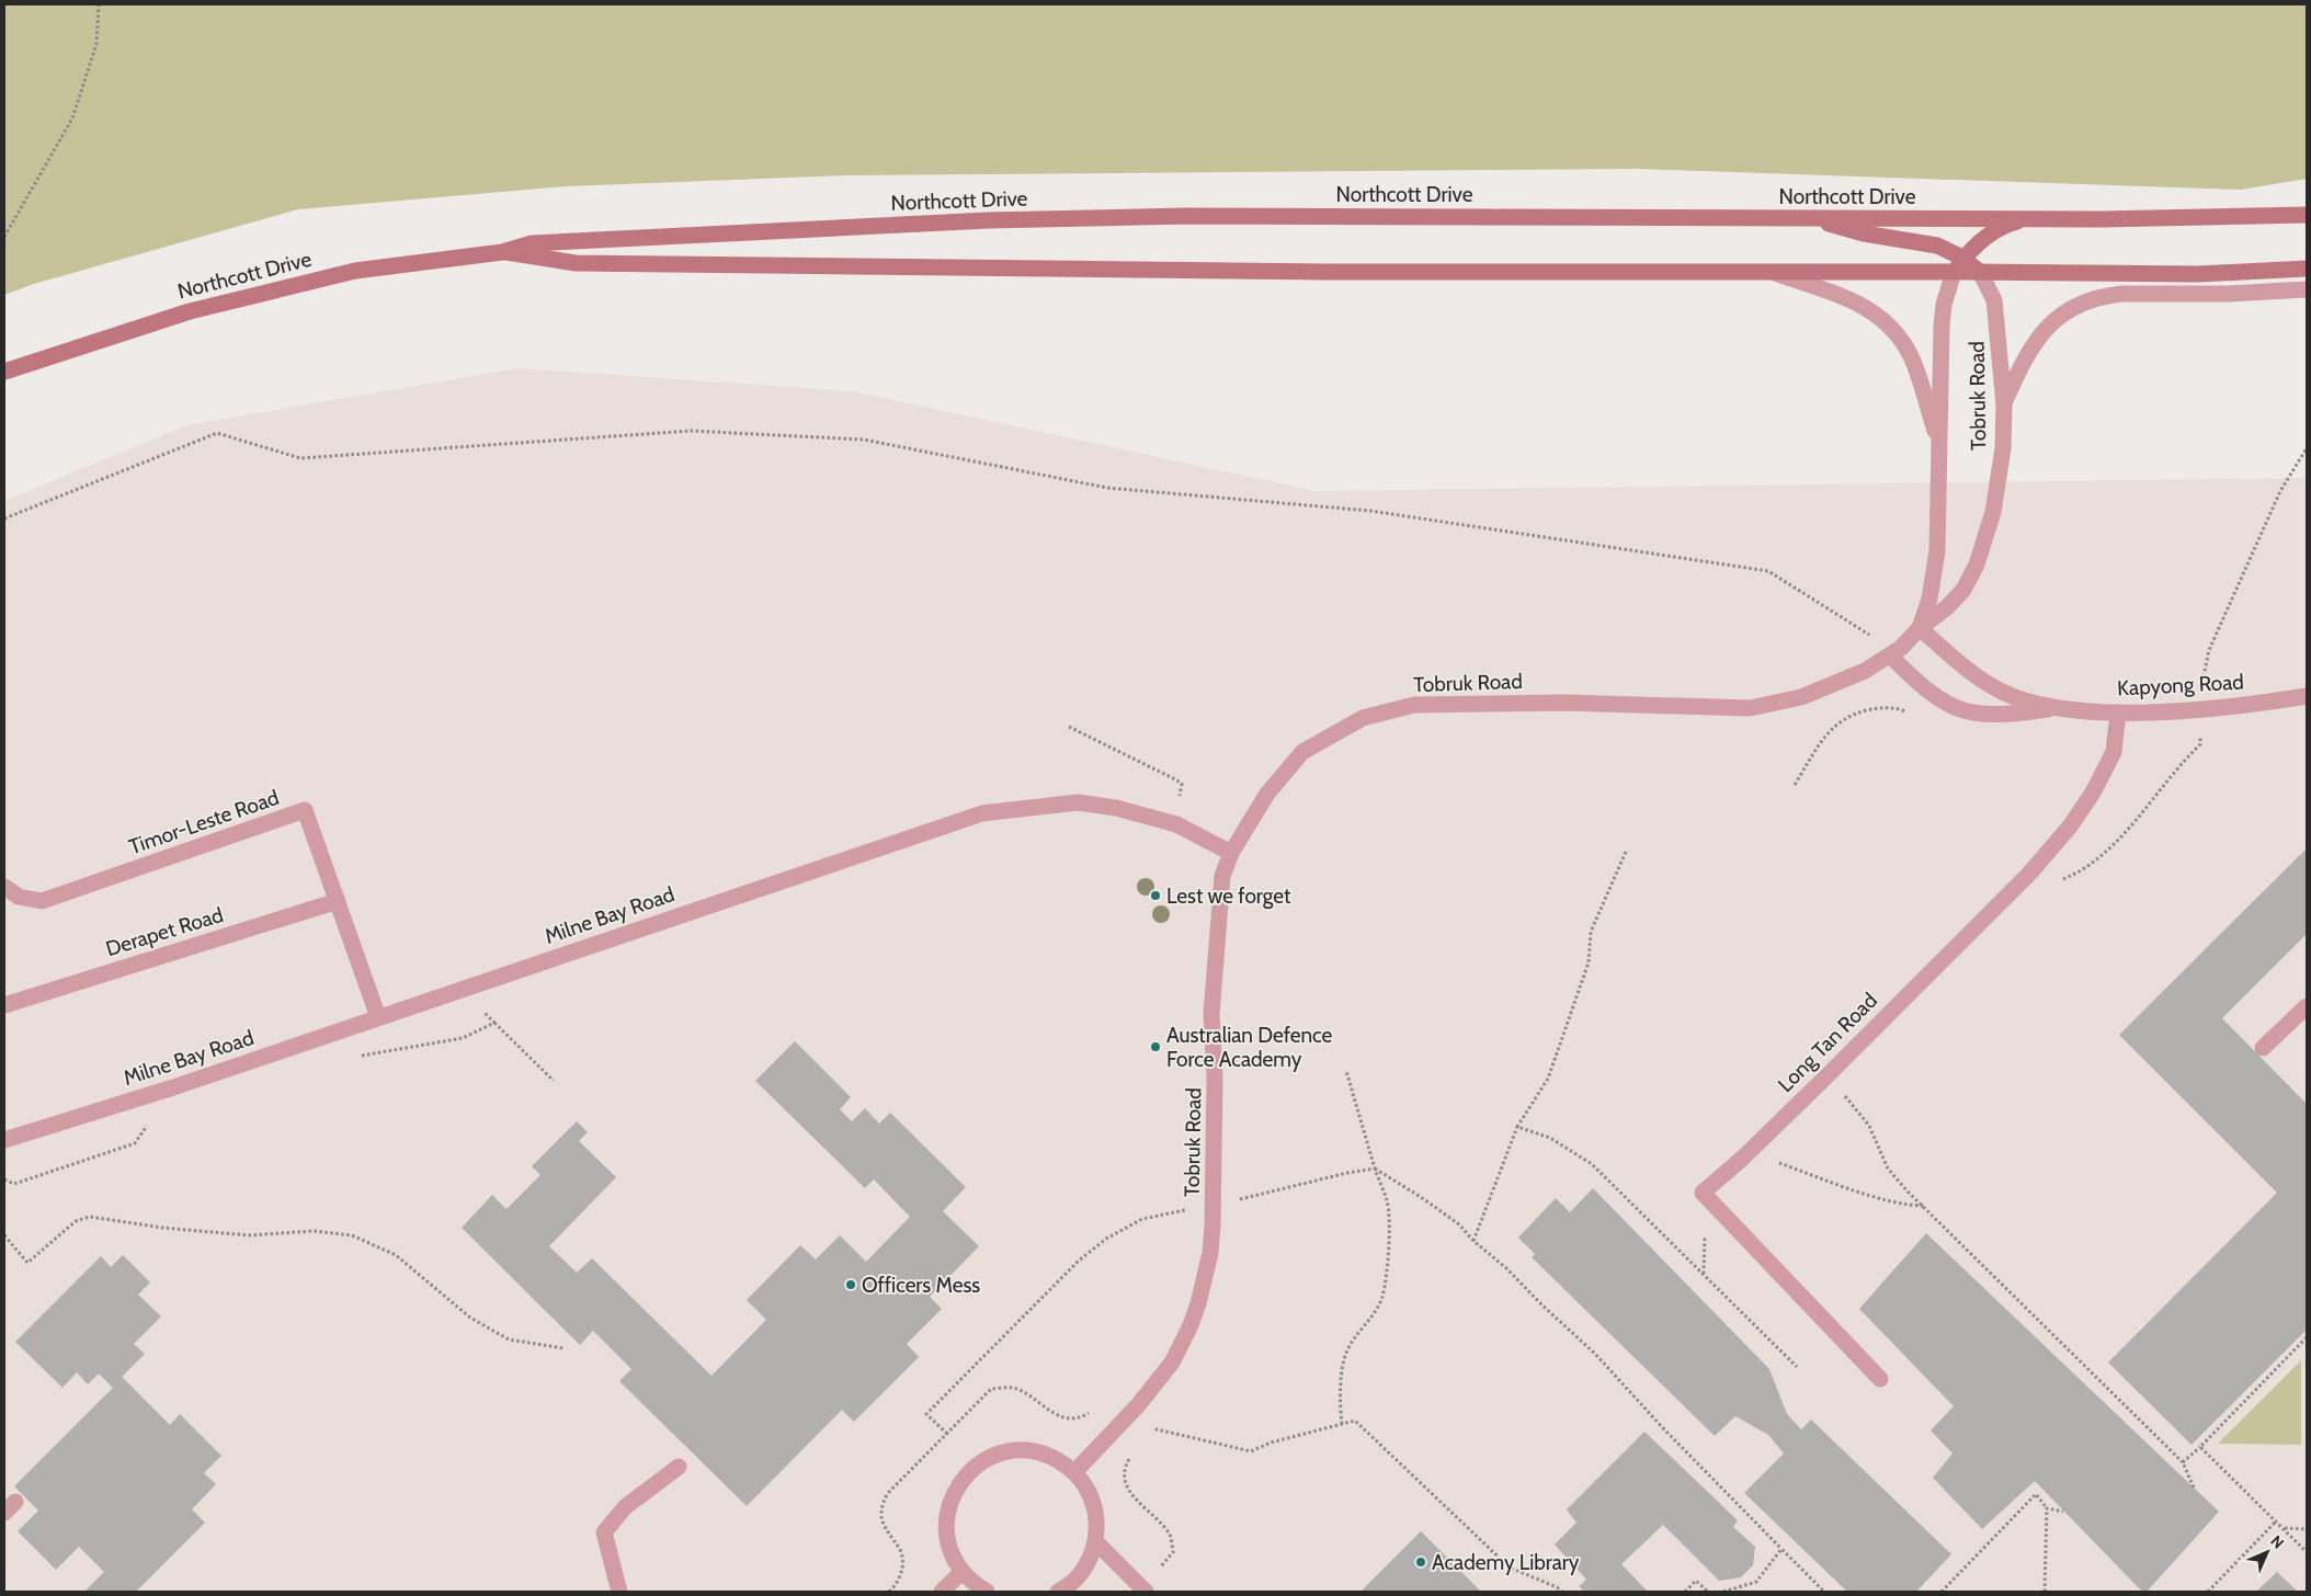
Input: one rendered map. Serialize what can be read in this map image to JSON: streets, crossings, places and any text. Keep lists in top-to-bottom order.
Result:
{
  "streets": {
    "street": [
      "Northcott Drive",
      "Tobruk Road",
      "Kapyong Road",
      "Timor-Leste Road",
      "Milne Bay Road",
      "Derapet Road",
      "Long Tan Road"
    ]
  },
  "crossings": [
    ["Northcott Drive", "Tobruk Road"],
    ["Tobruk Road", "Kapyong Road"],
    ["Tobruk Road", "Milne Bay Road"],
    ["Kapyong Road", "Long Tan Road"],
    ["Timor-Leste Road", "Milne Bay Road"],
    ["Timor-Leste Road", "Derapet Road"]
  ],
  "places": [
    "Lest we forget",
    "Australian Defence Force Academy",
    "Officers Mess",
    "Academy Library"
  ],
  "north": "top right"
}
